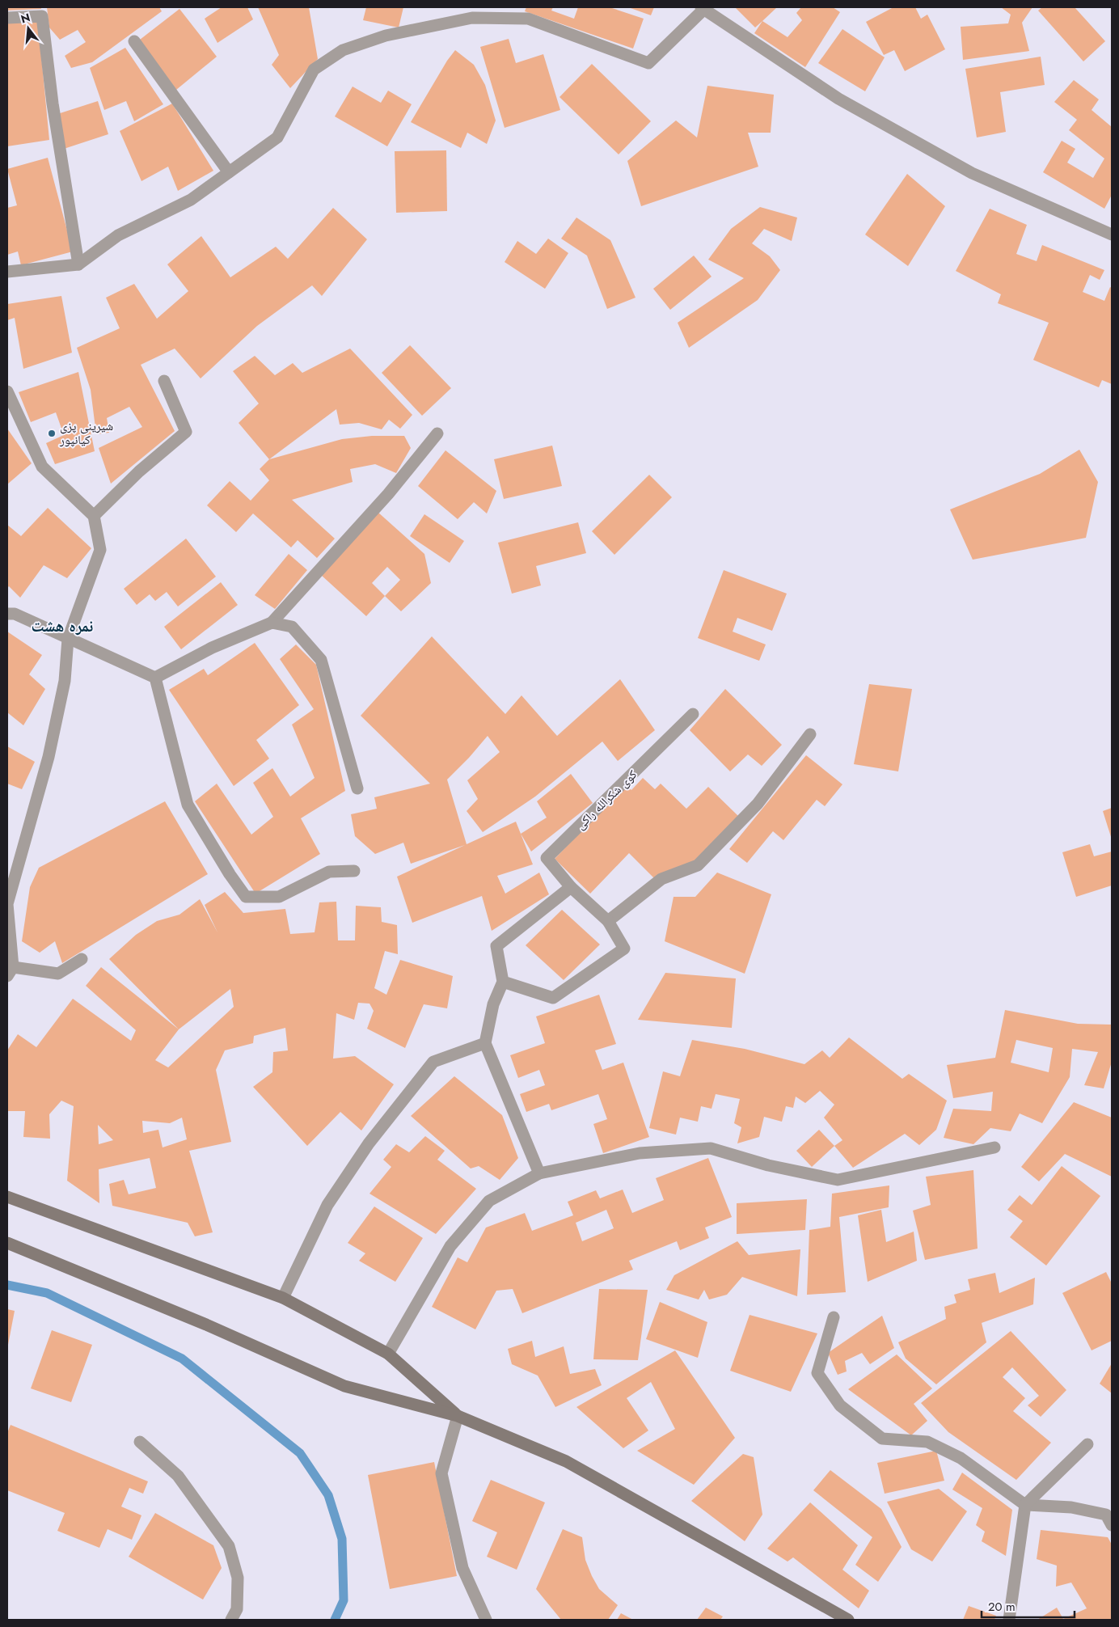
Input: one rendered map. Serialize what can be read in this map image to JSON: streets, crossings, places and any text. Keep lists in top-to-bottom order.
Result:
{
  "streets": {
    "street": ["کوی شکرالله راکی"]
  },
  "districts": ["نمره هشت"],
  "places": ["شیرینی پزی کیانپور"],
  "scale_bar": "20 m",
  "north": "top"
}
